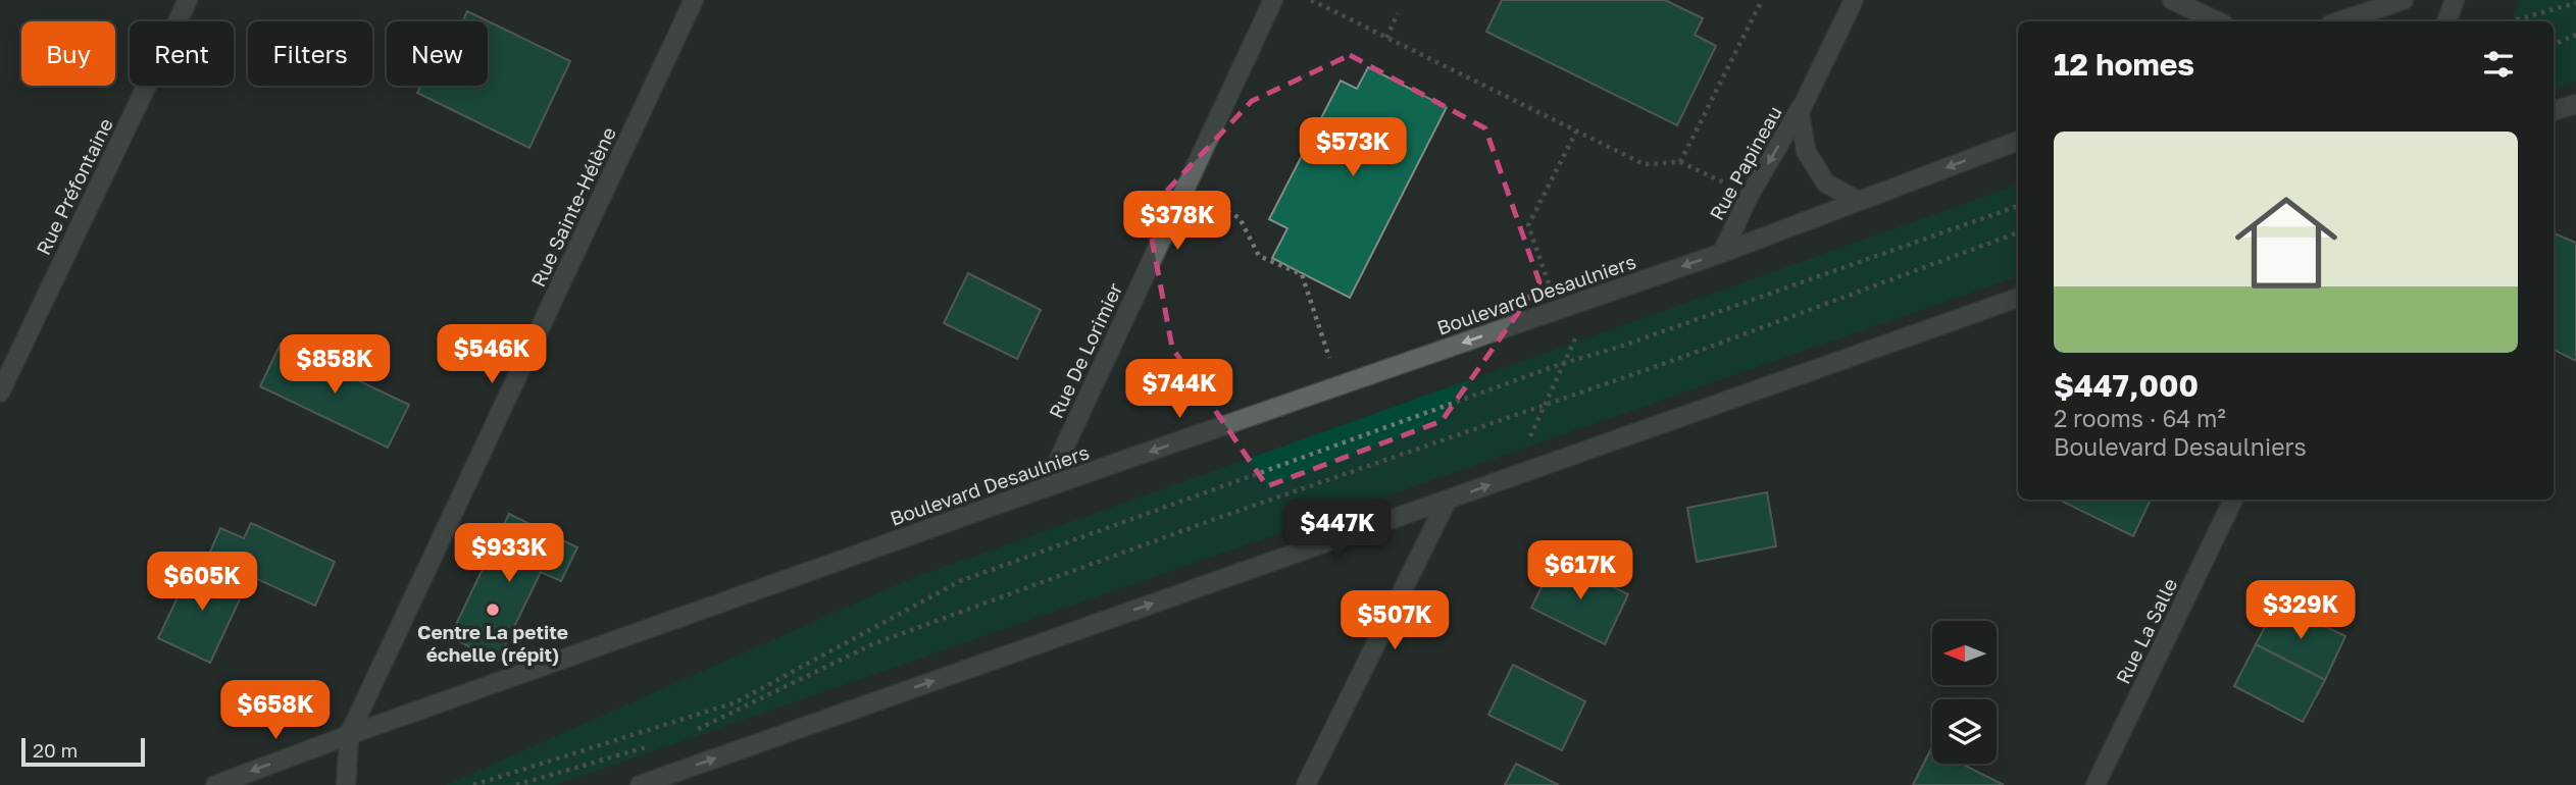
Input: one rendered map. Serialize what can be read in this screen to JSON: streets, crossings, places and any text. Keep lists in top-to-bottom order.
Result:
{
  "streets": {
    "street": [
      "Rue Papineau",
      "Rue Préfontaine",
      "Rue Sainte-Hélène",
      "Boulevard Desaulniers",
      "Rue De Lorimier",
      "Rue La Salle"
    ]
  },
  "crossings": [
    ["Rue Papineau", "Boulevard Desaulniers"],
    ["Rue Sainte-Hélène", "Boulevard Desaulniers"],
    ["Boulevard Desaulniers", "Rue De Lorimier"]
  ],
  "places": ["Centre La petite échelle (répit)"],
  "scale_bar": "20 m",
  "north": "left",
  "page": {
    "chip": [
      "Buy",
      "Rent",
      "Filters",
      "New"
    ],
    "heading": "12 homes",
    "list": [
      {
        "name": "$447,000",
        "note": "2 rooms · 64 m² · Boulevard Desaulniers"
      }
    ],
    "price": [
      "$573K",
      "$378K",
      "$546K",
      "$858K",
      "$744K",
      "$447K",
      "$933K",
      "$617K",
      "$605K",
      "$329K",
      "$507K",
      "$658K"
    ],
    "scale": "20 m"
  }
}
